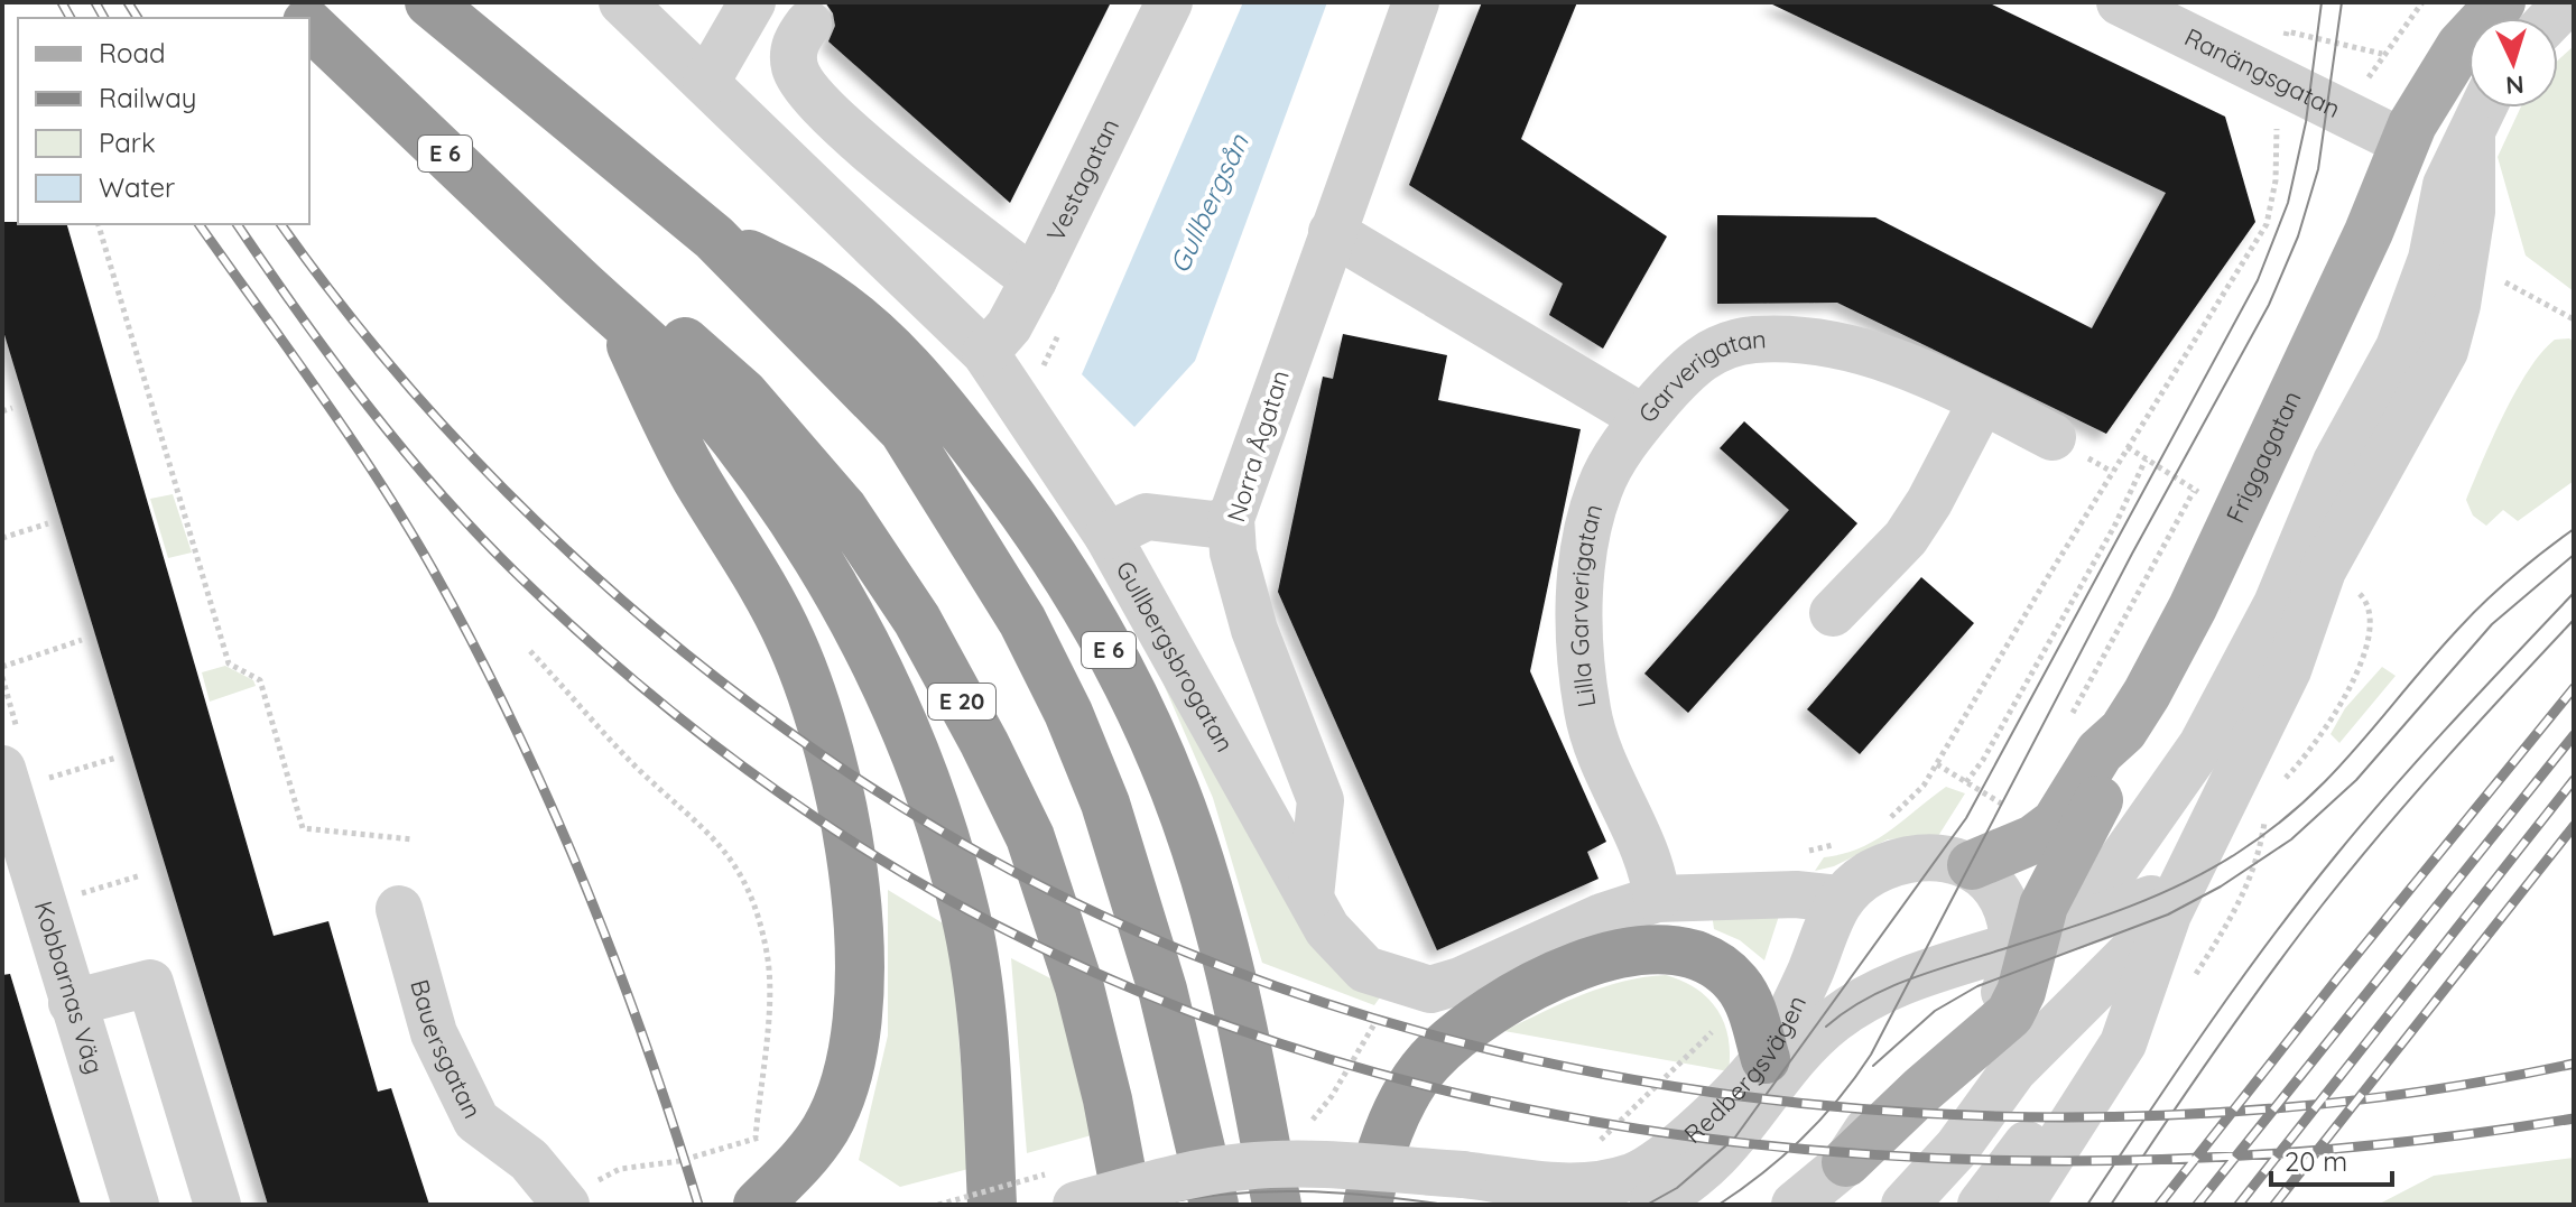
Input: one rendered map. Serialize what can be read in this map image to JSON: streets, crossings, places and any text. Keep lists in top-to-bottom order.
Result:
{
  "streets": {
    "highway": ["E 6", "E 20"],
    "main road": ["Friggagatan"],
    "street": [
      "Ranängsgatan",
      "Vestagatan",
      "Garverigatan",
      "Norra Ågatan",
      "Lilla Garverigatan",
      "Gullbergsbrogatan",
      "Kobbarnas Väg",
      "Bauersgatan",
      "Redbergsvägen"
    ]
  },
  "crossings": [
    ["Ranängsgatan", "Friggagatan"],
    ["E 6", "E 20"],
    ["Vestagatan", "Gullbergsbrogatan"],
    ["Garverigatan", "Norra Ågatan"],
    ["Garverigatan", "Lilla Garverigatan"],
    ["Norra Ågatan", "Gullbergsbrogatan"],
    ["Lilla Garverigatan", "Gullbergsbrogatan"],
    ["Gullbergsbrogatan", "Redbergsvägen"]
  ],
  "water": ["Gullbergsån"],
  "legend": [
    "Road",
    "Railway",
    "Park",
    "Water"
  ],
  "scale_bar": "20 m",
  "north": "bottom"
}
